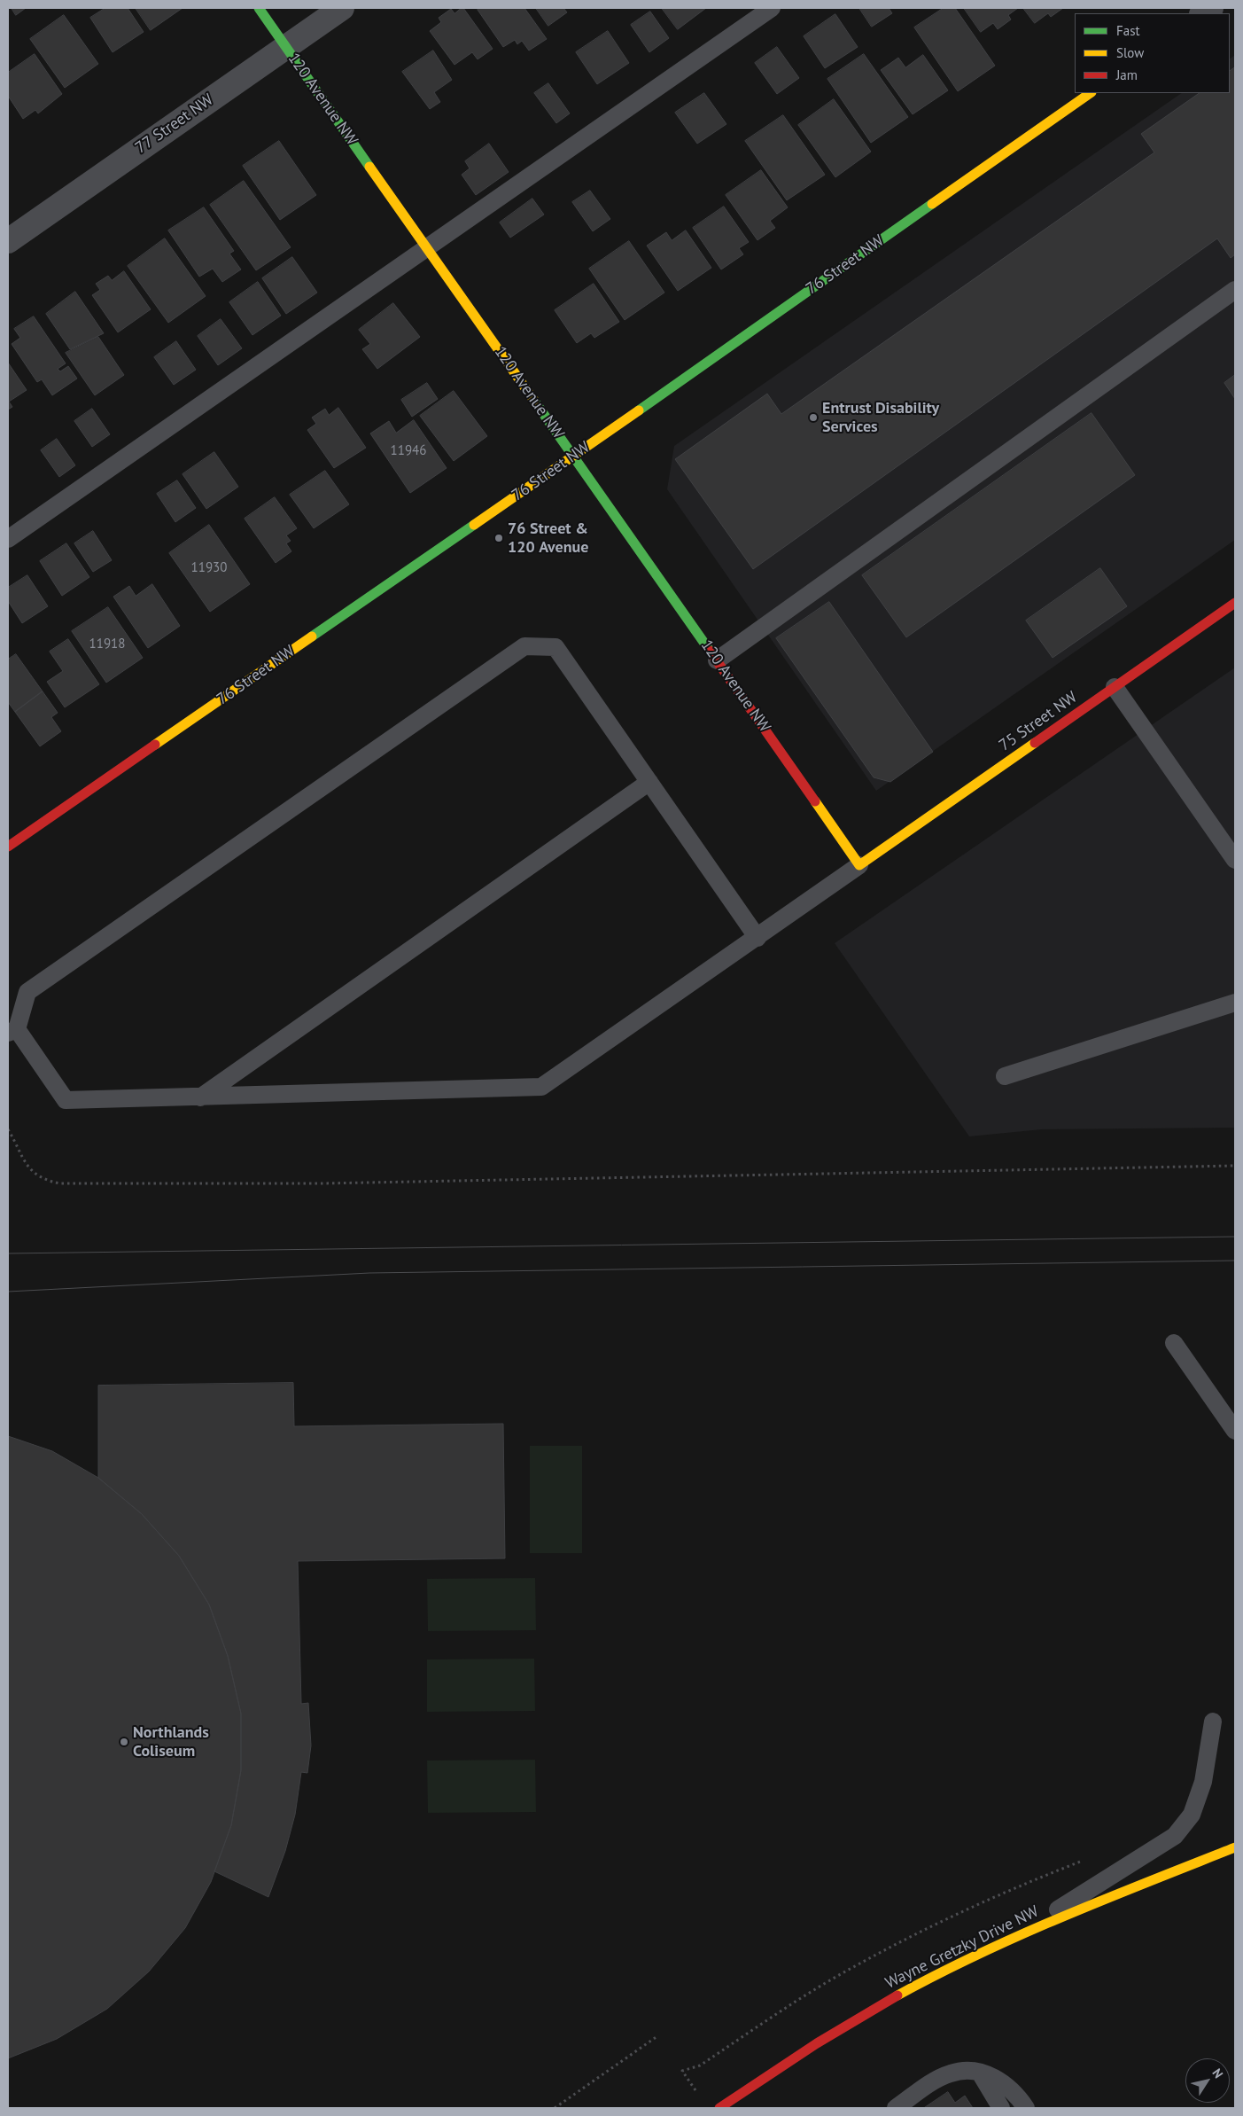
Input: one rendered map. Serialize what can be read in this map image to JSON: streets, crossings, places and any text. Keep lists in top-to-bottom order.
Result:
{
  "streets": {
    "street": [
      "120 Avenue NW",
      "77 Street NW",
      "76 Street NW",
      "75 Street NW",
      "Wayne Gretzky Drive NW"
    ]
  },
  "crossings": [
    ["120 Avenue NW", "77 Street NW"],
    ["120 Avenue NW", "76 Street NW"],
    ["120 Avenue NW", "75 Street NW"]
  ],
  "places": ["Entrust Disability Services", "76 Street & 120 Avenue", "Northlands Coliseum"],
  "house_numbers": ["11946", "11930", "11918"],
  "legend": ["Fast", "Slow", "Jam"],
  "north": "top right"
}
